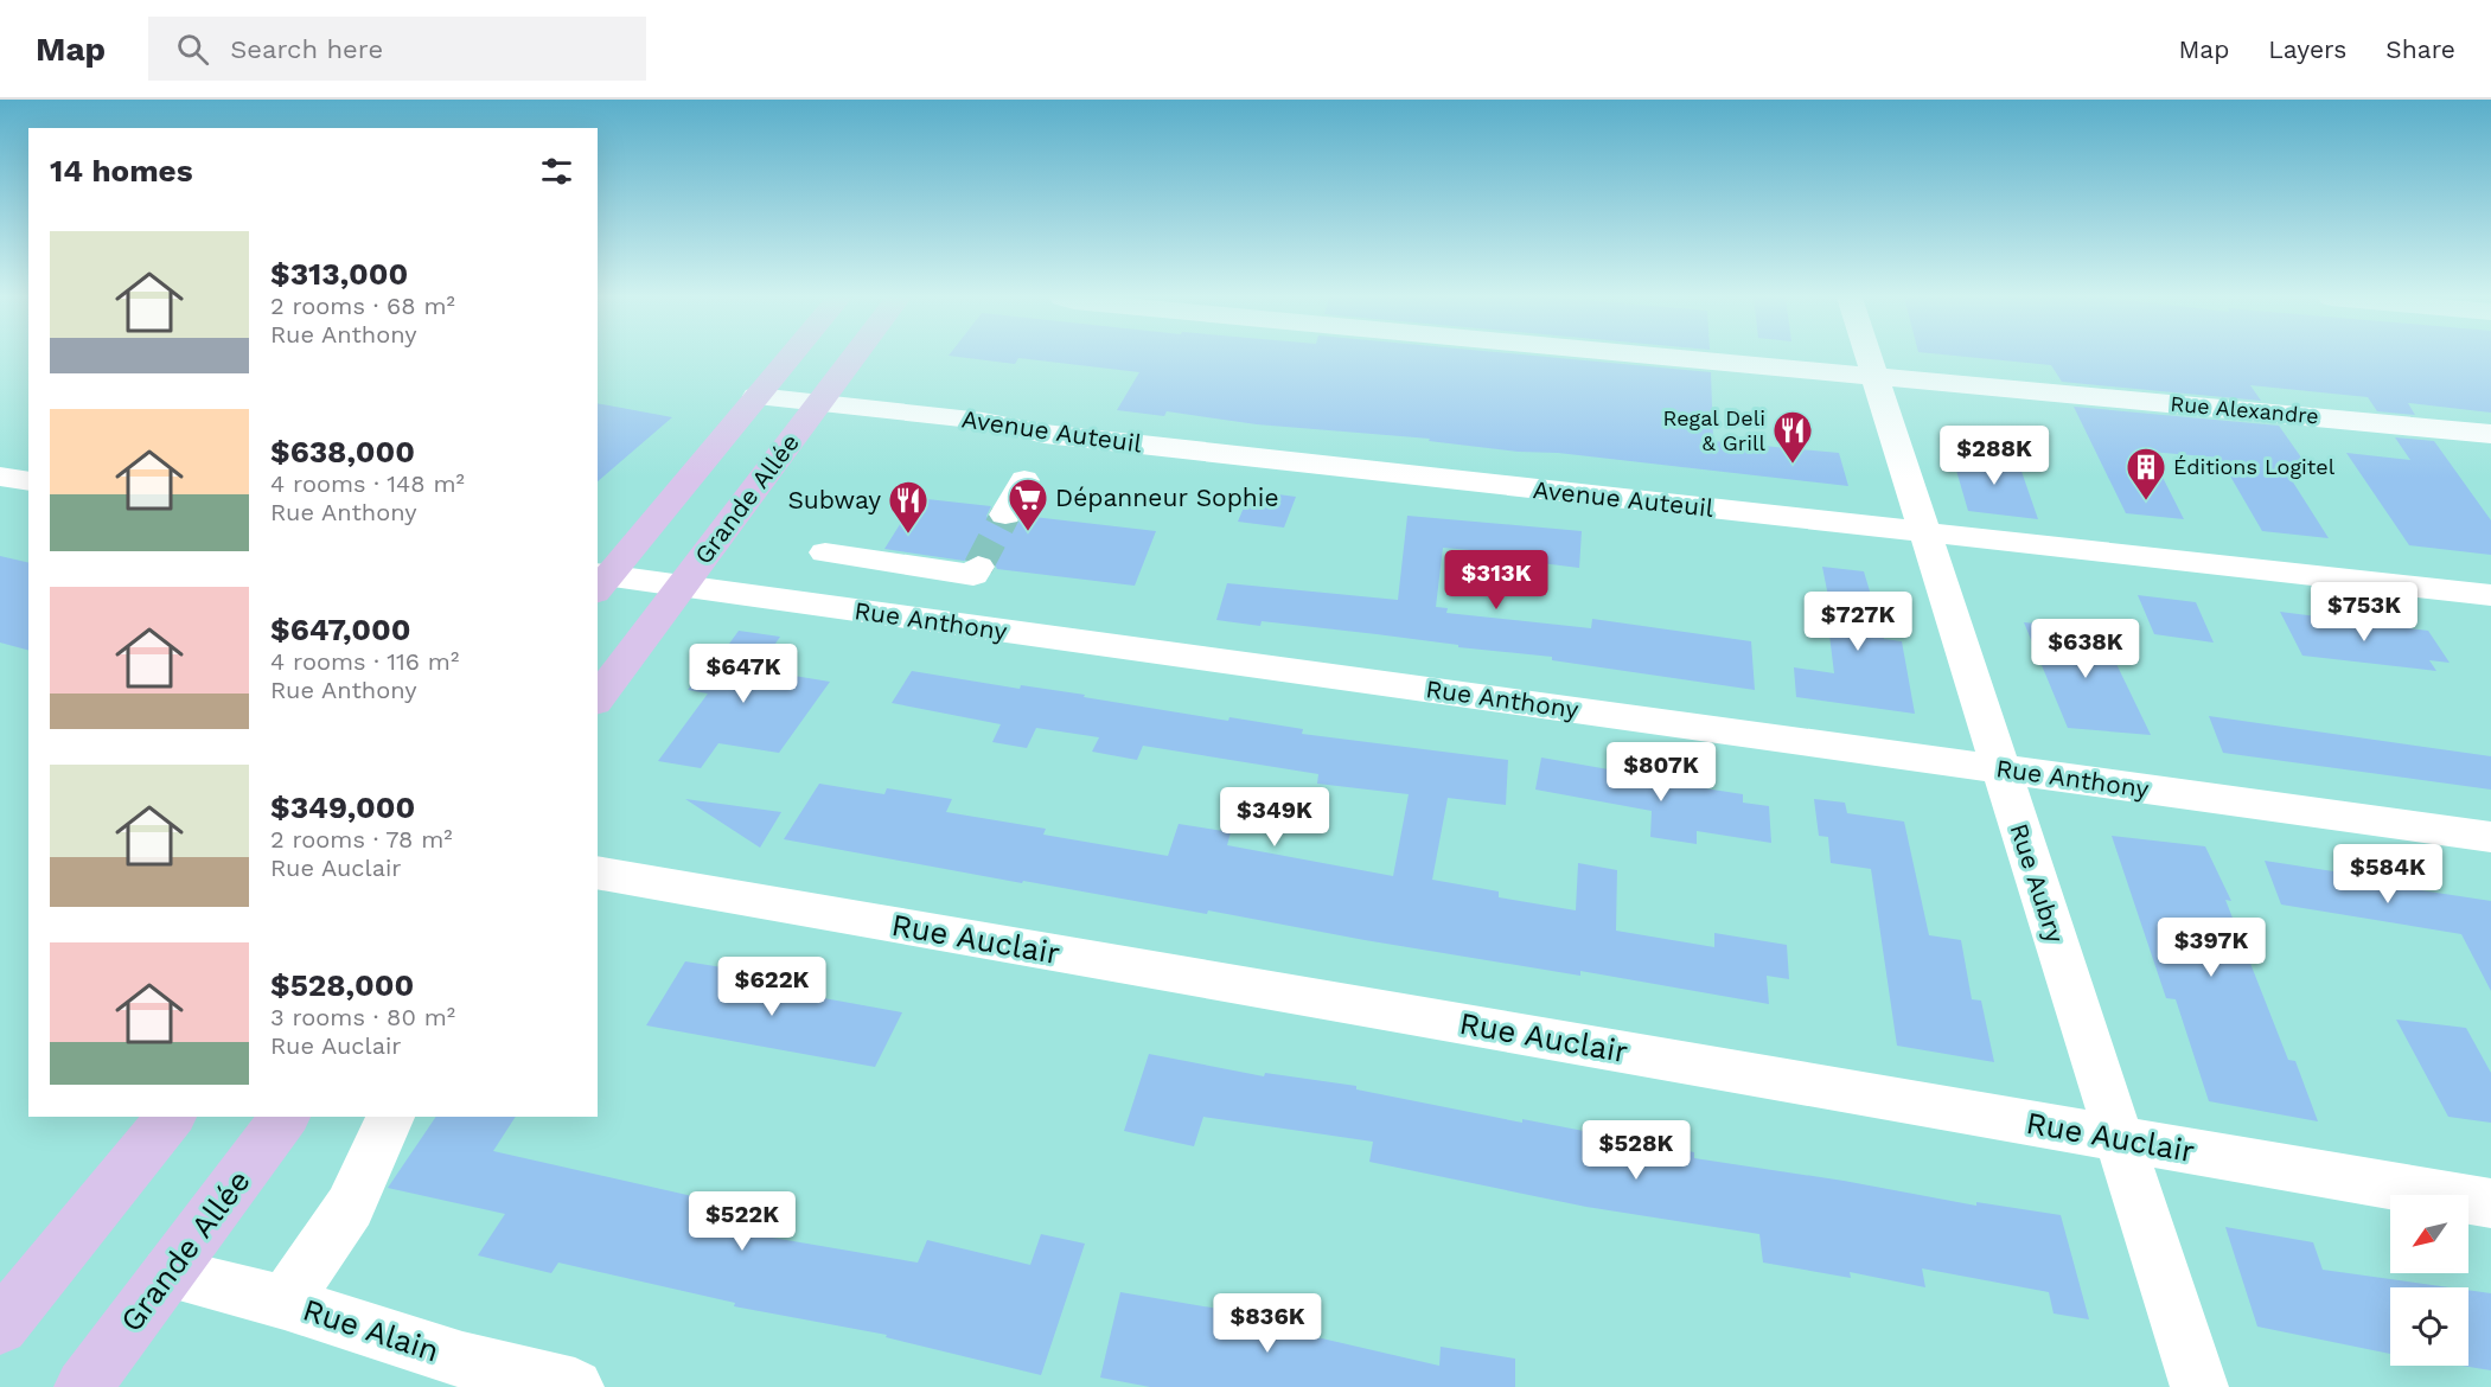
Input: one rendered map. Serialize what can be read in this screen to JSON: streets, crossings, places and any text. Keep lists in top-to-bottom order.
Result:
{
  "streets": {
    "main road": ["Grande Allée"],
    "street": [
      "Rue Alexandre",
      "Avenue Auteuil",
      "Rue Anthony",
      "Rue Aubry",
      "Rue Auclair",
      "Rue Alain"
    ]
  },
  "crossings": [
    ["Rue Alexandre", "Rue Aubry"],
    ["Avenue Auteuil", "Grande Allée"],
    ["Avenue Auteuil", "Rue Aubry"],
    ["Grande Allée", "Rue Anthony"],
    ["Grande Allée", "Rue Alain"],
    ["Rue Anthony", "Rue Aubry"],
    ["Rue Aubry", "Rue Auclair"]
  ],
  "places": {
    "restaurant": ["Regal Deli & Grill", "Subway"],
    "building": ["Éditions Logitel"],
    "supermarket": ["Dépanneur Sophie"]
  },
  "north": "bottom left",
  "page": {
    "header": "Map",
    "search": "Search here",
    "nav": ["Map", "Layers", "Share"],
    "heading": "14 homes",
    "list": [
      {
        "name": "$313,000",
        "note": "2 rooms · 68 m² · Rue Anthony"
      },
      {
        "name": "$638,000",
        "note": "4 rooms · 148 m² · Rue Anthony"
      },
      {
        "name": "$647,000",
        "note": "4 rooms · 116 m² · Rue Anthony"
      },
      {
        "name": "$349,000",
        "note": "2 rooms · 78 m² · Rue Auclair"
      },
      {
        "name": "$528,000",
        "note": "3 rooms · 80 m² · Rue Auclair"
      }
    ],
    "price": [
      "$288K",
      "$313K",
      "$753K",
      "$727K",
      "$638K",
      "$647K",
      "$807K",
      "$349K",
      "$584K",
      "$397K",
      "$622K",
      "$528K",
      "$522K",
      "$836K"
    ]
  }
}
